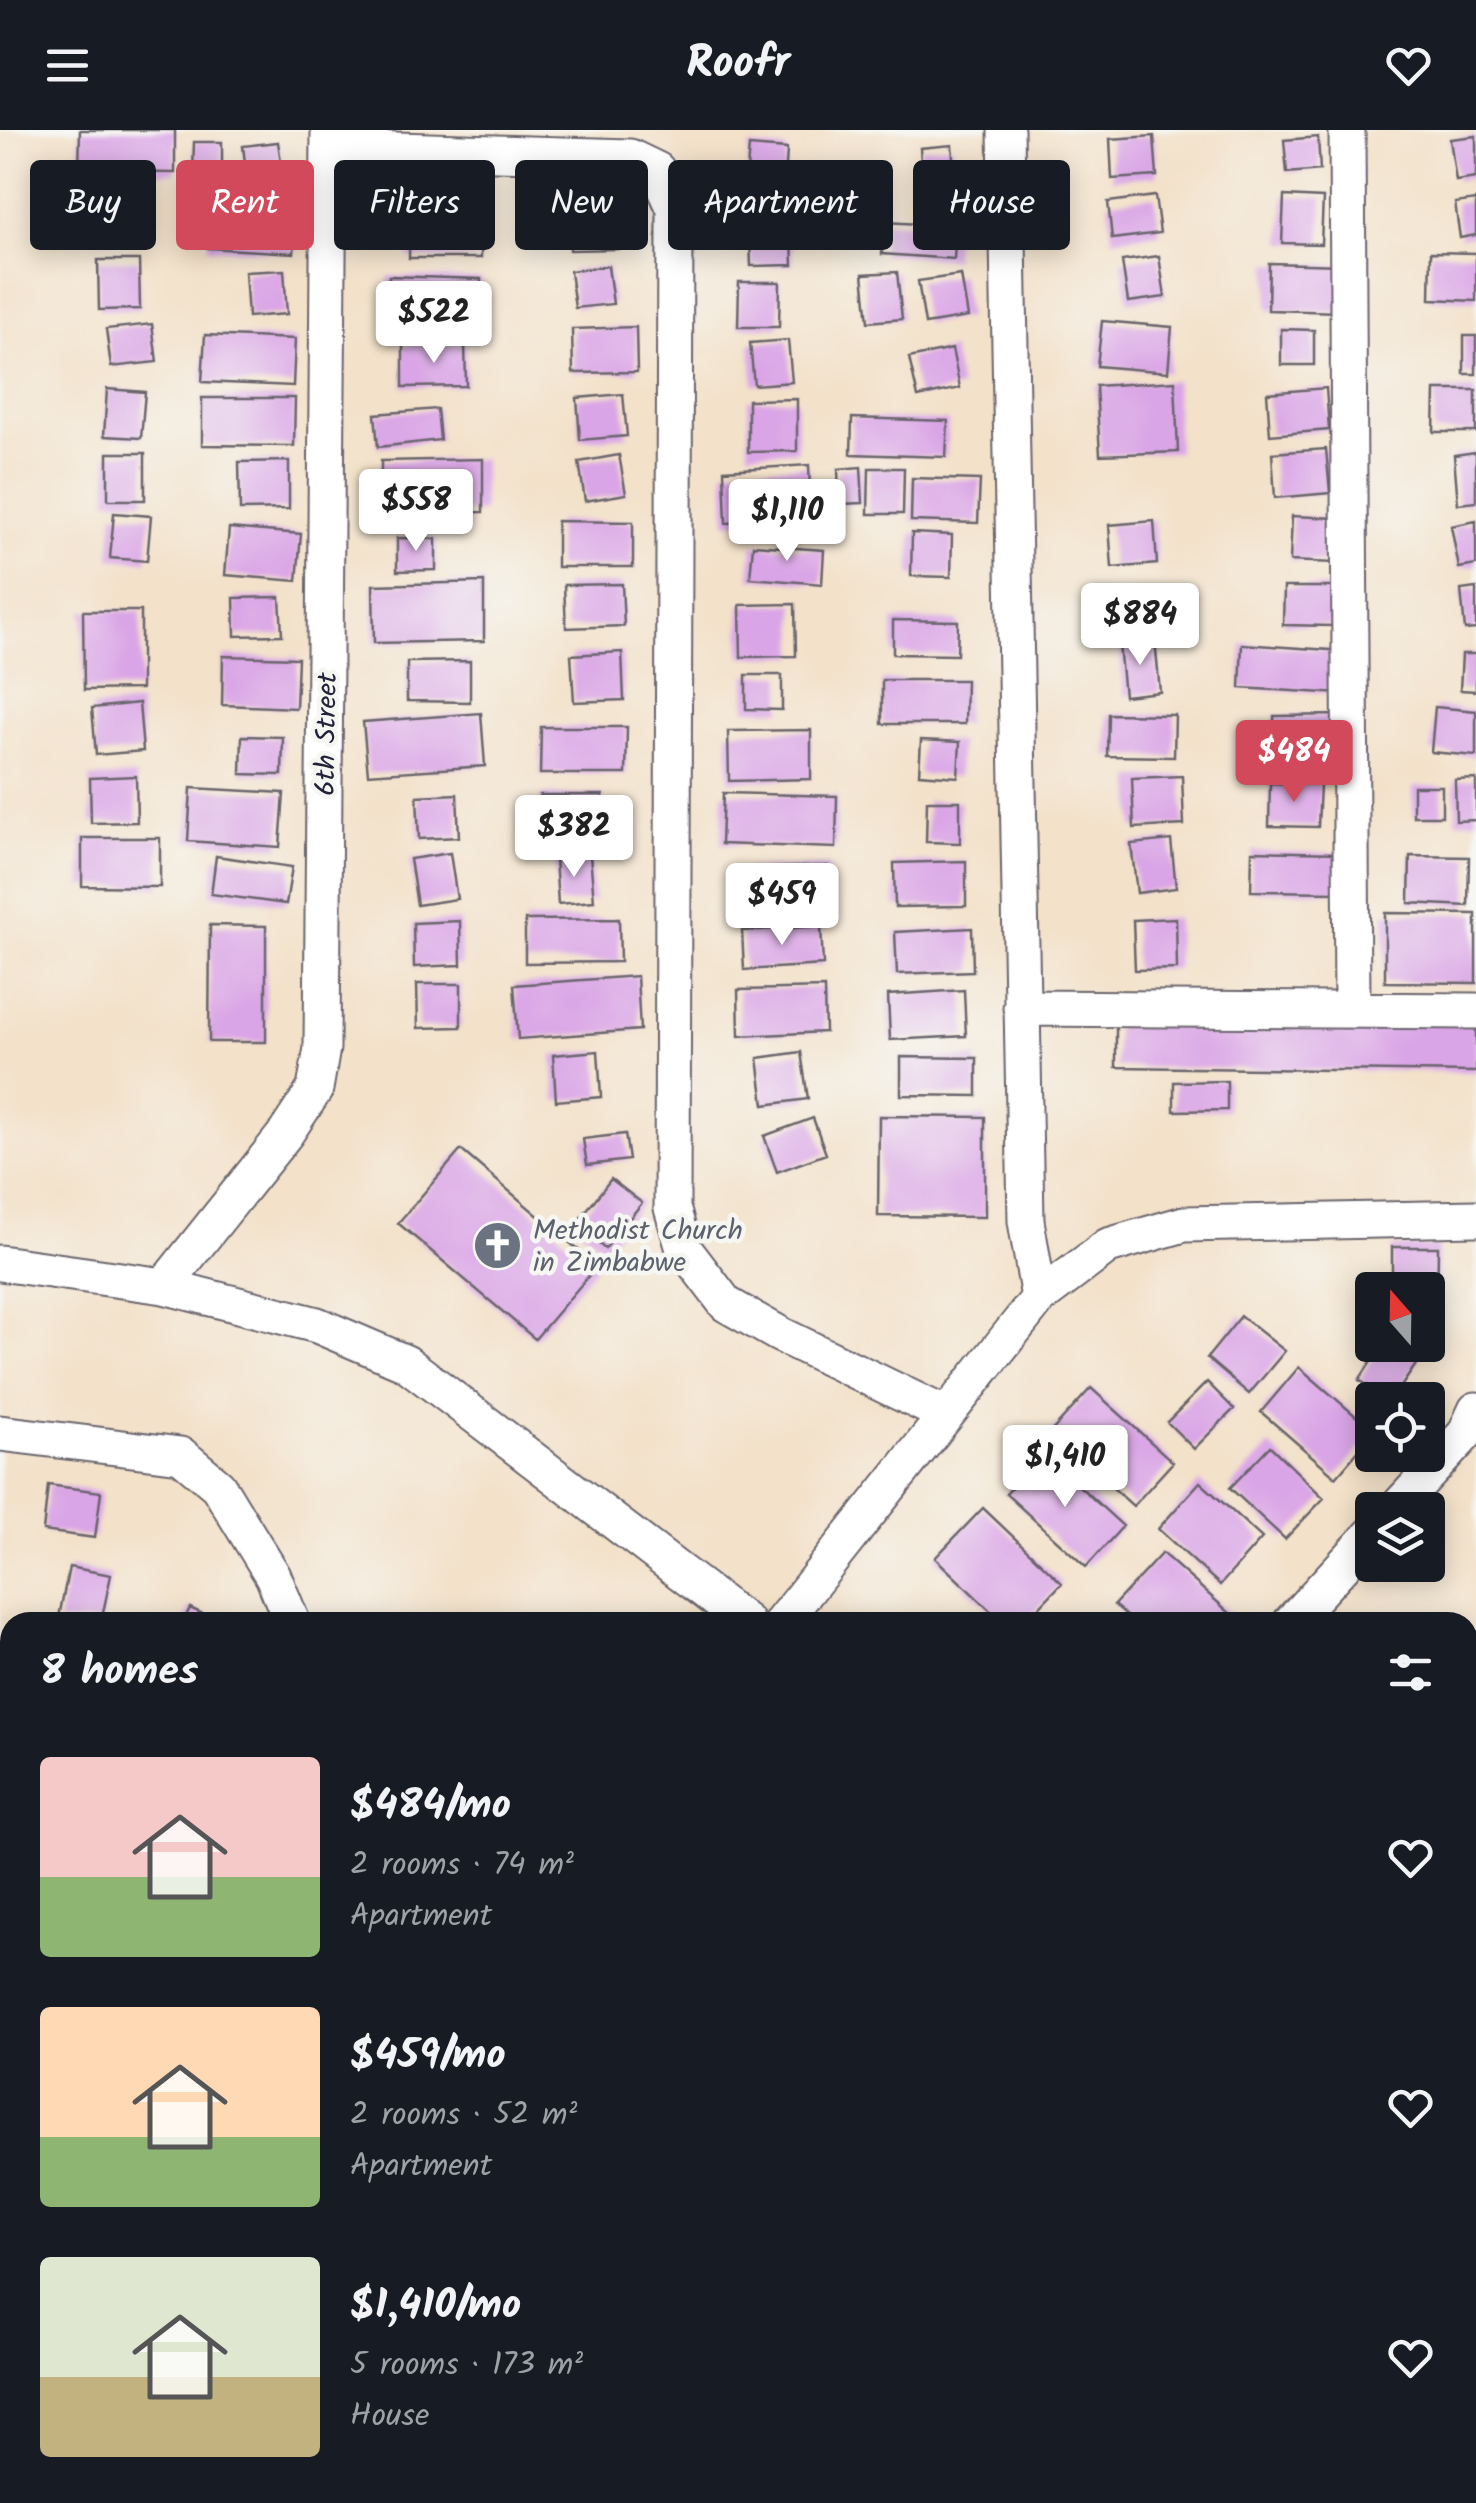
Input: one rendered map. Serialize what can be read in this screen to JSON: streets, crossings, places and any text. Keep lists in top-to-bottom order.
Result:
{
  "streets": {
    "street": ["6th Street"]
  },
  "places": {
    "church": ["Methodist Church in Zimbabwe"]
  },
  "north": "top",
  "page": {
    "header": "Roofr",
    "chip": [
      "Buy",
      "Rent",
      "Filters",
      "New",
      "Apartment",
      "House"
    ],
    "price": [
      "$522",
      "$558",
      "$1,110",
      "$884",
      "$484",
      "$382",
      "$459",
      "$1,410"
    ],
    "heading": "8 homes",
    "list": [
      {
        "name": "$484/mo",
        "note": "2 rooms · 74 m² · Apartment"
      },
      {
        "name": "$459/mo",
        "note": "2 rooms · 52 m² · Apartment"
      },
      {
        "name": "$1,410/mo",
        "note": "5 rooms · 173 m² · House"
      }
    ]
  }
}
